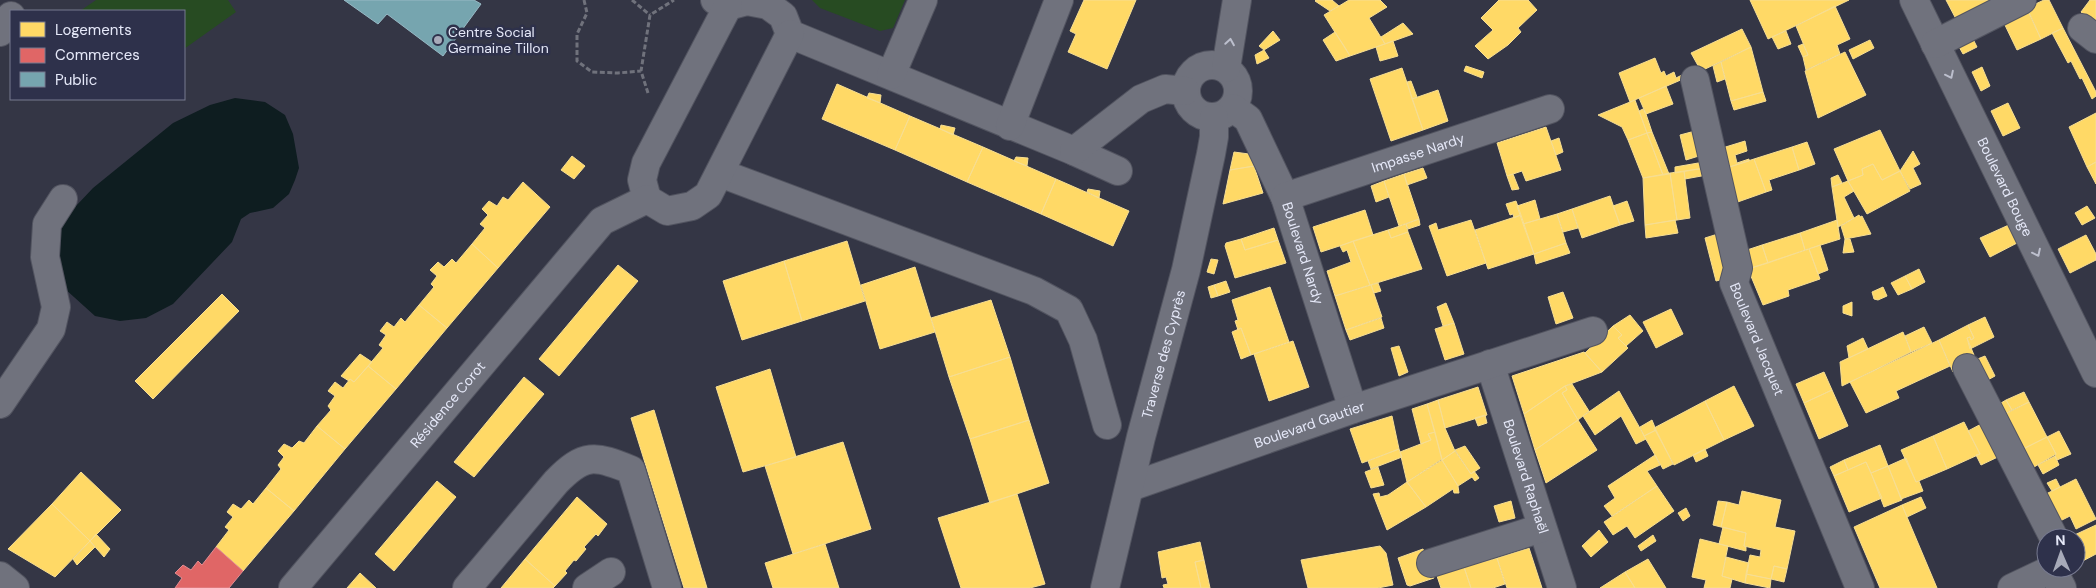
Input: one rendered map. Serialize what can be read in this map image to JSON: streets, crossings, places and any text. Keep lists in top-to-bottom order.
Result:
{
  "streets": {
    "street": [
      "Impasse Nardy",
      "Boulevard Bouge",
      "Boulevard Nardy",
      "Boulevard Jacquet",
      "Traverse des Cyprès",
      "Résidence Corot",
      "Boulevard Gautier",
      "Boulevard Raphaël"
    ]
  },
  "crossings": [
    ["Impasse Nardy", "Boulevard Nardy"],
    ["Boulevard Nardy", "Traverse des Cyprès"],
    ["Boulevard Nardy", "Boulevard Gautier"],
    ["Traverse des Cyprès", "Boulevard Gautier"],
    ["Boulevard Gautier", "Boulevard Raphaël"]
  ],
  "one_way": ["Boulevard Bouge"],
  "places": ["Centre Social Germaine Tillon"],
  "legend": ["Logements", "Commerces", "Public"],
  "north": "top"
}
